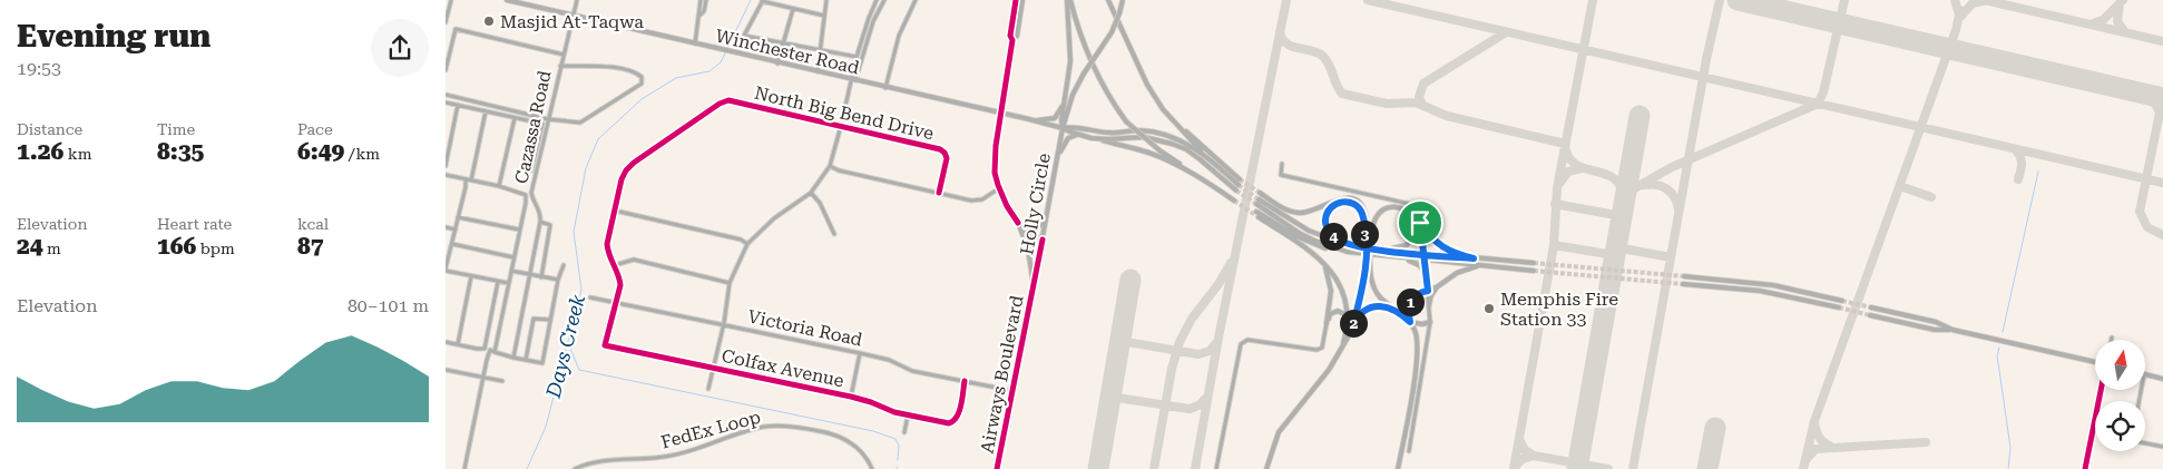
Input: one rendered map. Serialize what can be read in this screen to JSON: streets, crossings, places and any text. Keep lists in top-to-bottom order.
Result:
{
  "streets": {
    "main road": ["Winchester Road", "Holly Circle", "Airways Boulevard"],
    "street": [
      "North Big Bend Drive",
      "Cazassa Road",
      "Victoria Road",
      "Colfax Avenue",
      "FedEx Loop"
    ]
  },
  "crossings": [
    ["Winchester Road", "Cazassa Road"],
    ["Winchester Road", "Holly Circle"],
    ["Winchester Road", "Airways Boulevard"],
    ["Holly Circle", "Airways Boulevard"],
    ["Victoria Road", "Colfax Avenue"],
    ["Victoria Road", "Airways Boulevard"]
  ],
  "water": ["Days Creek"],
  "places": ["Masjid At-Taqwa", "Memphis Fire Station 33"],
  "north": "top",
  "page": {
    "heading": ["Evening run", "19:53"],
    "stats": [
      ["Distance", "1.26 km"],
      ["Time", "8:35"],
      ["Pace", "6:49 /km"],
      ["Elevation", "24 m"],
      ["Heart rate", "166 bpm"],
      ["kcal", "87"]
    ],
    "pins": [
      "3",
      "4",
      "1",
      "2"
    ],
    "chart": ["Elevation", "80–101 m"]
  }
}
